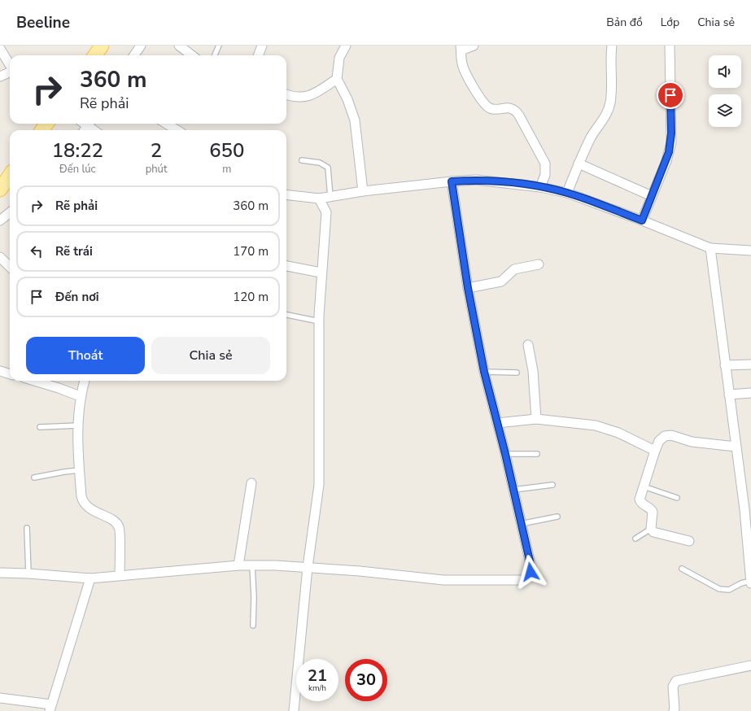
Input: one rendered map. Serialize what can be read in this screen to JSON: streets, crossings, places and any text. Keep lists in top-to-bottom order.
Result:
{
  "page": {
    "header": "Beeline",
    "nav": ["Bản đồ", "Lớp", "Chia sẻ"],
    "turn": ["360 m", "Rẽ phải"],
    "eta": [
      "18:22",
      "Đến lúc",
      "2",
      "phút",
      "650",
      "m"
    ],
    "list": [
      {
        "name": "Rẽ phải",
        "value": "360 m"
      },
      {
        "name": "Rẽ trái",
        "value": "170 m"
      },
      {
        "name": "Đến nơi",
        "value": "120 m"
      }
    ],
    "buttons": ["Thoát", "Chia sẻ"],
    "speed": "21 km/h",
    "limit": "30"
  }
}
